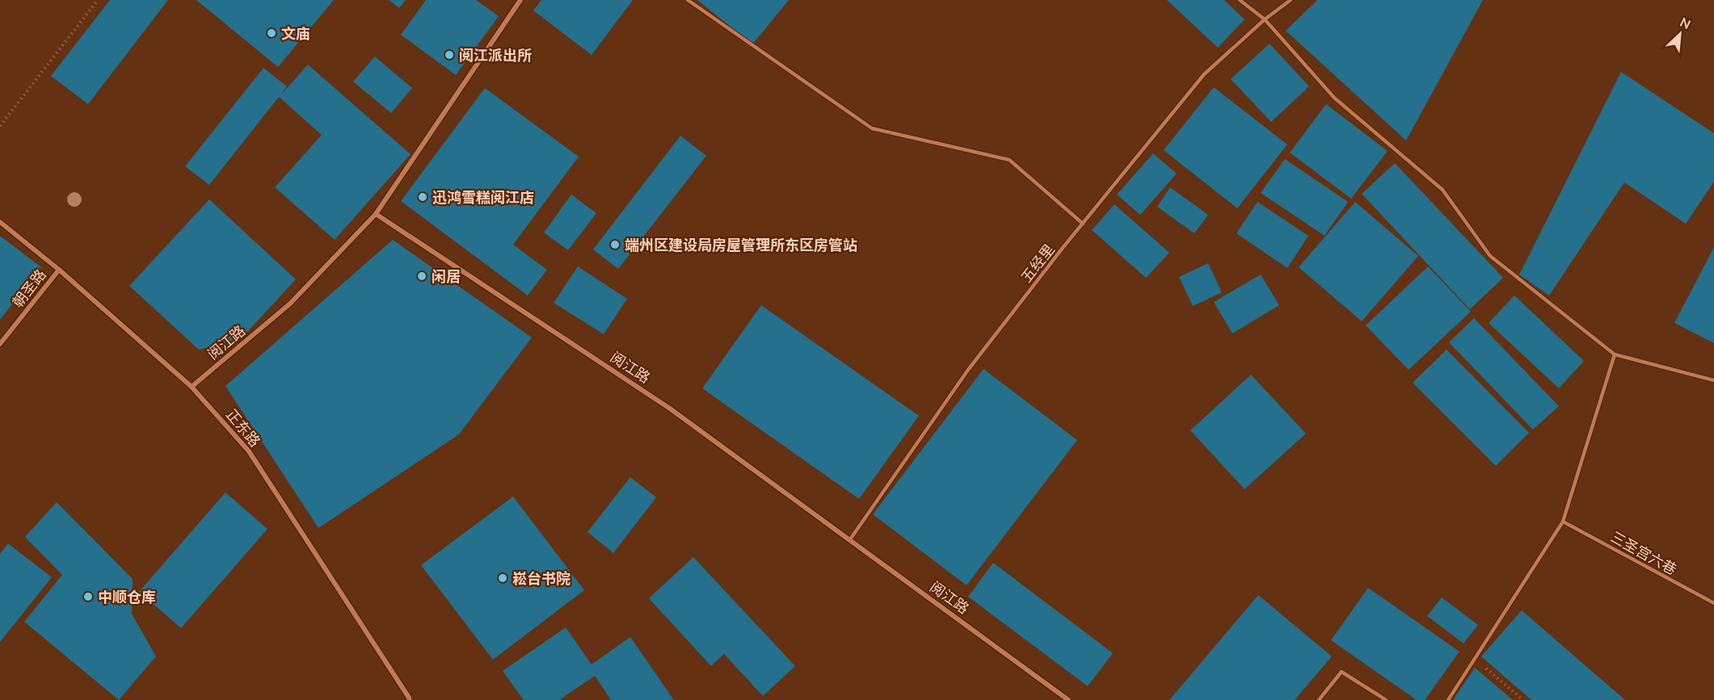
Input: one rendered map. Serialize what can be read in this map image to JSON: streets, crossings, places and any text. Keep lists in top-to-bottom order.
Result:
{
  "streets": {
    "street": ["朝圣路", "阅江路", "正东路"],
    "lane": ["五经里", "三圣宫六巷"]
  },
  "crossings": [
    ["五经里", "阅江路"],
    ["朝圣路", "正东路"],
    ["阅江路", "正东路"]
  ],
  "places": [
    "文庙",
    "阅江派出所",
    "迅鸿雪糕阅江店",
    "端州区建设局房屋管理所东区房管站",
    "闲居",
    "崧台书院",
    "中顺仓库"
  ],
  "north": "top right"
}
